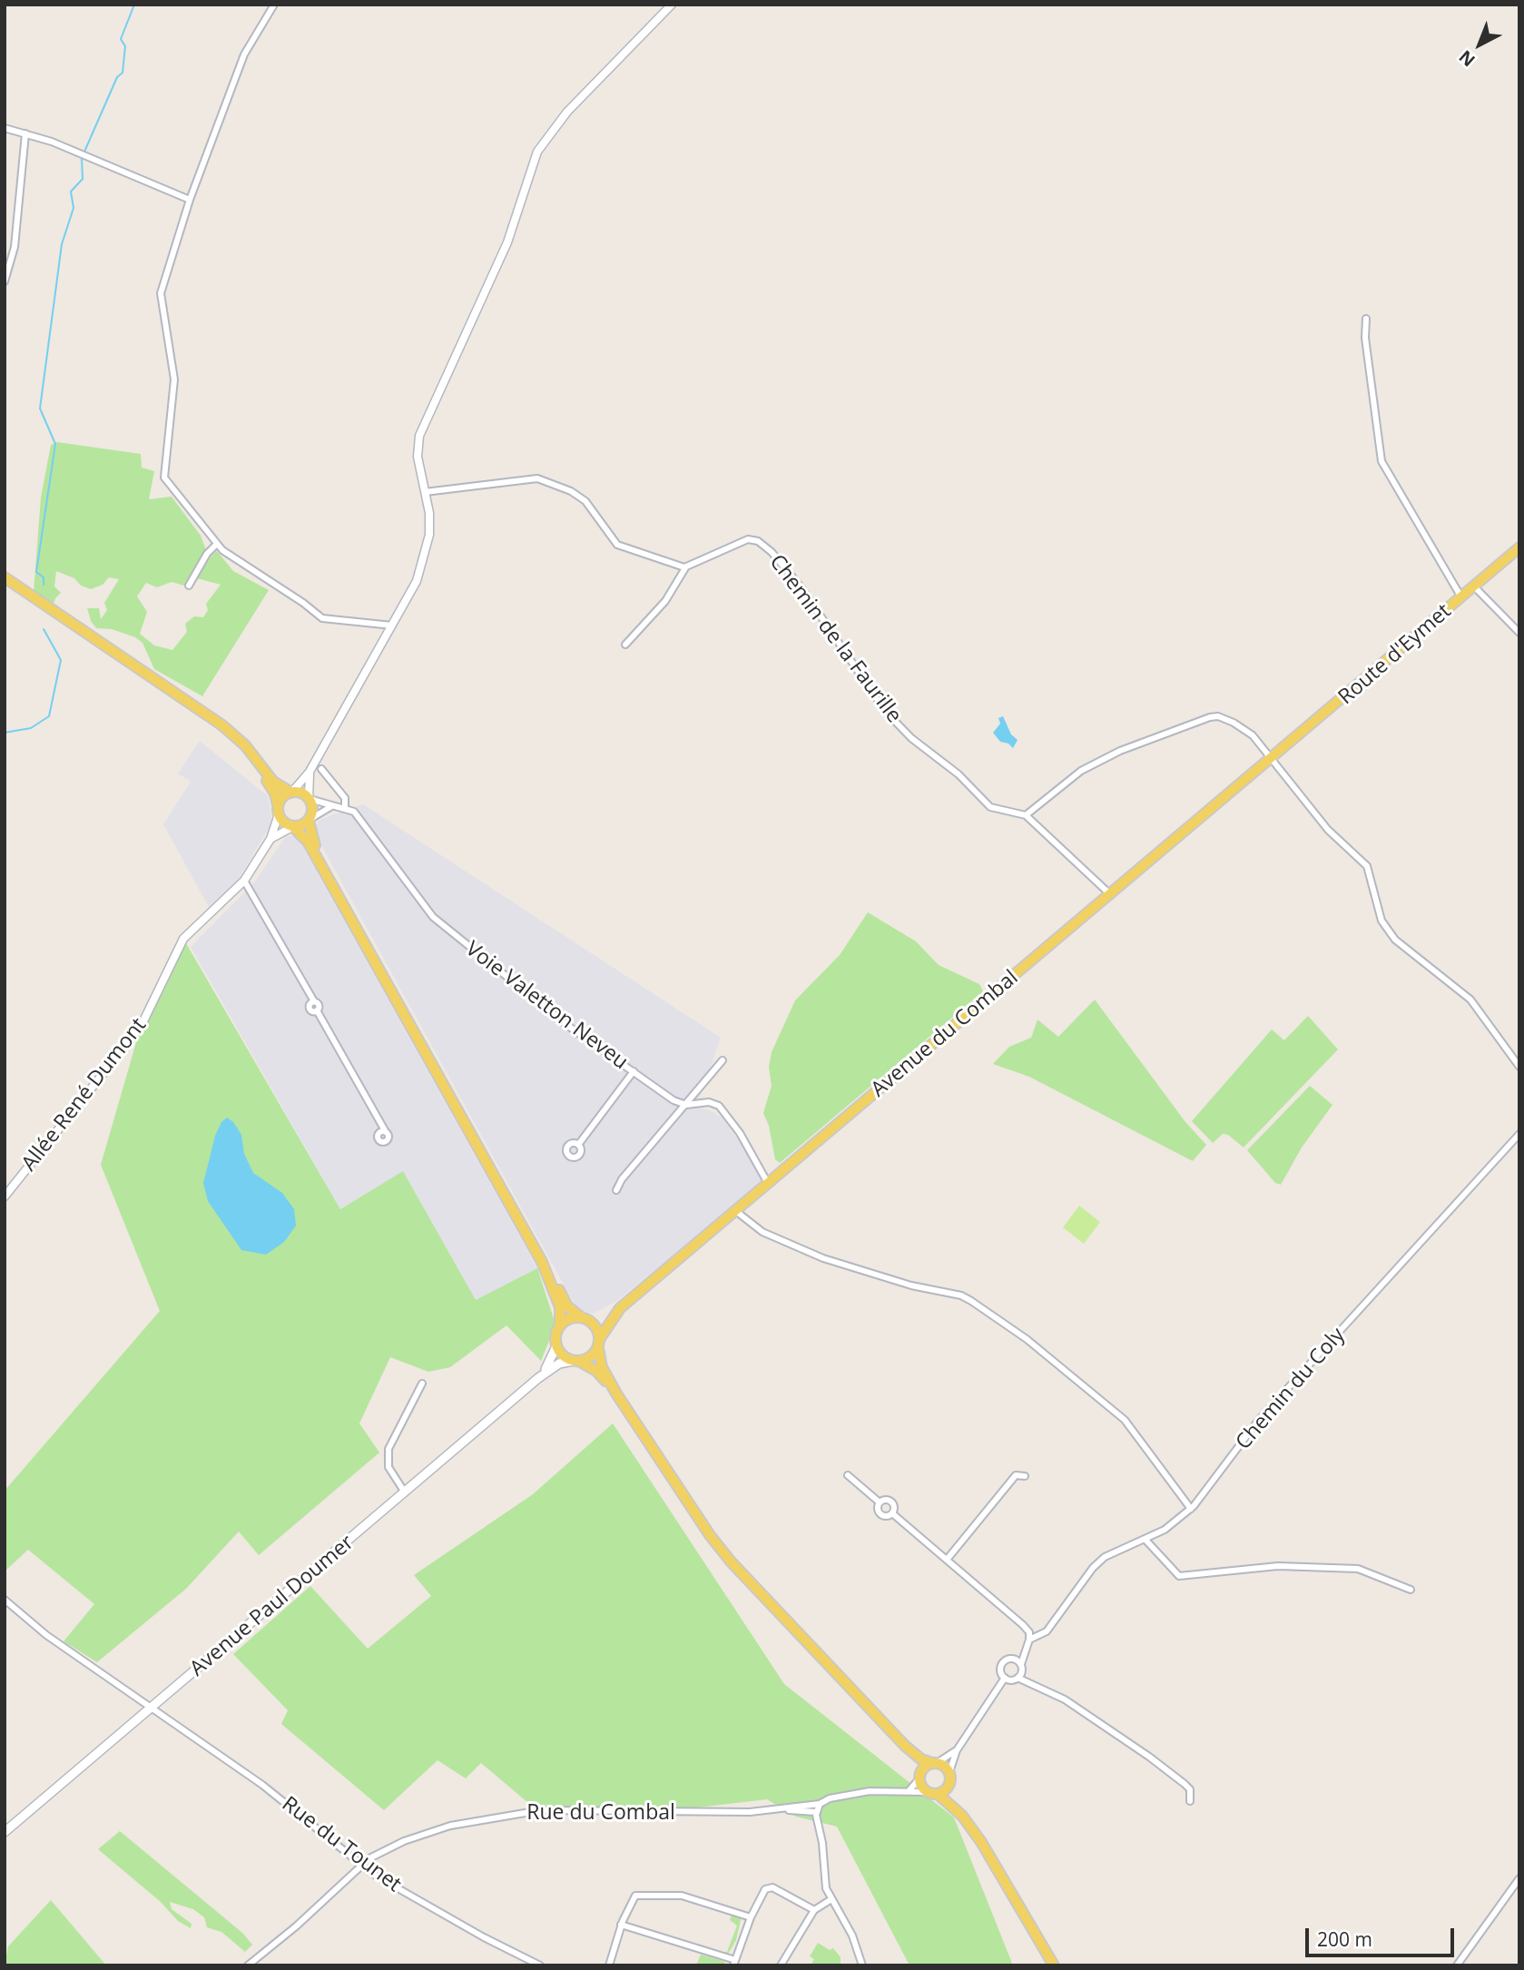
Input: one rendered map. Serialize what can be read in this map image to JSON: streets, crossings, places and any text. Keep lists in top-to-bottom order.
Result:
{
  "streets": {
    "main road": ["Route d'Eymet", "Avenue du Combal", "Avenue Paul Doumer"],
    "street": [
      "Chemin de la Faurille",
      "Voie Valetton Neveu",
      "Allée René Dumont",
      "Chemin du Coly",
      "Rue du Combal",
      "Rue du Tounet"
    ]
  },
  "crossings": [
    ["Chemin de la Faurille", "Avenue du Combal"],
    ["Route d'Eymet", "Avenue du Combal"],
    ["Avenue Paul Doumer", "Rue du Tounet"],
    ["Rue du Combal", "Rue du Tounet"]
  ],
  "scale_bar": "200 m",
  "north": "bottom left"
}
